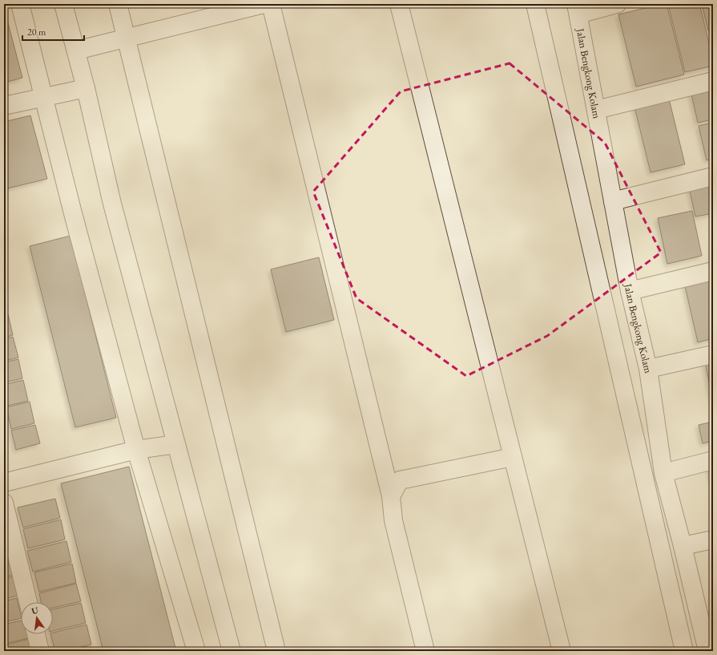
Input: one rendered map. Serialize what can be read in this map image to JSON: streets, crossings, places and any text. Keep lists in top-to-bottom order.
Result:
{
  "streets": {
    "street": ["Jalan Bengkong Kolam"]
  },
  "scale_bar": "20 m",
  "north": "top"
}
